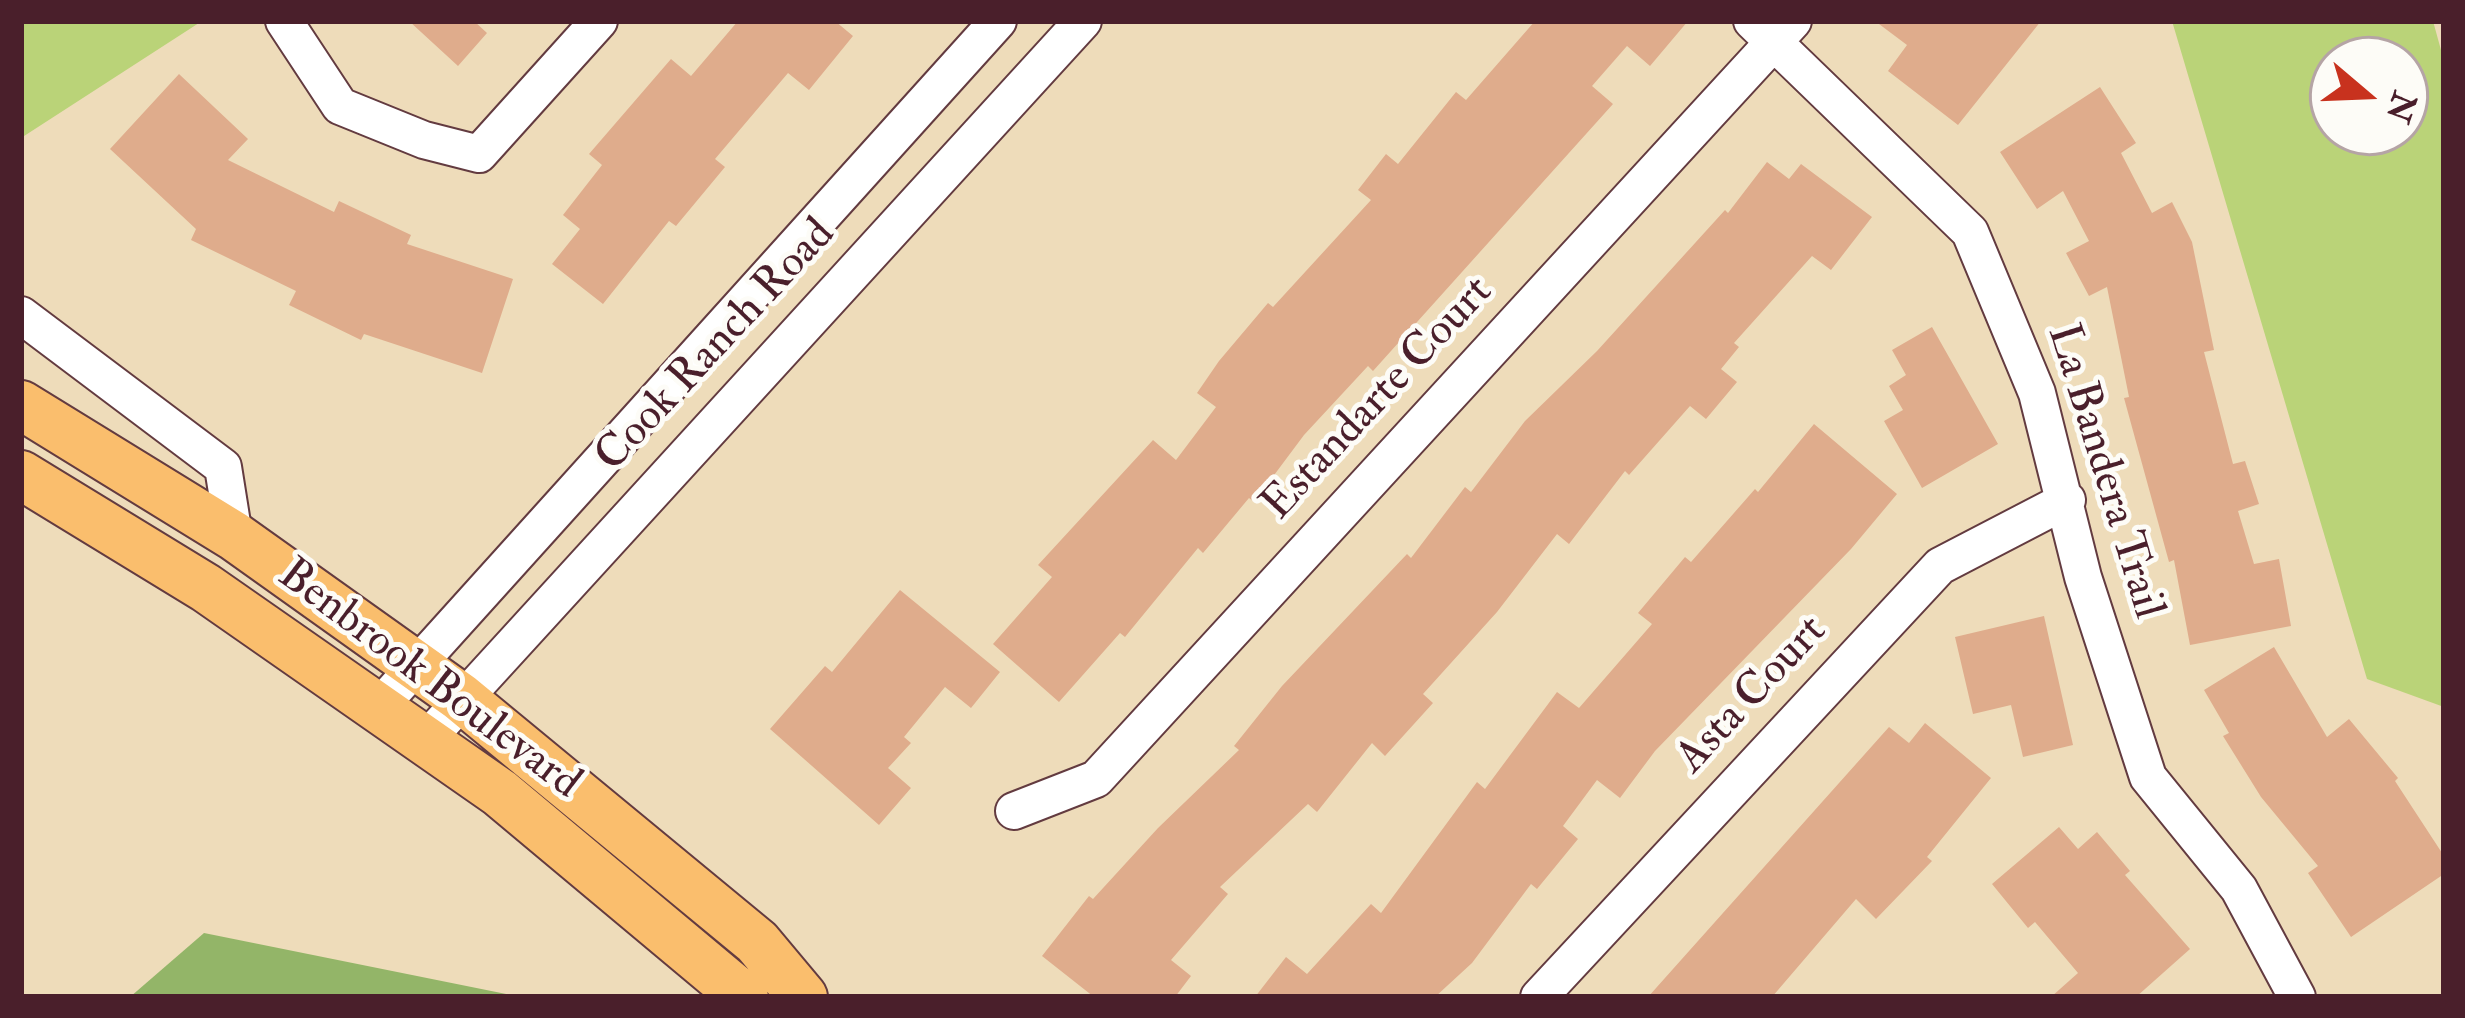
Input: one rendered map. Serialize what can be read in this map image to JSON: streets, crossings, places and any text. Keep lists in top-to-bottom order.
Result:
{
  "streets": {
    "main road": ["Benbrook Boulevard"],
    "street": [
      "Cook Ranch Road",
      "Estandarte Court",
      "La Bandera Trail",
      "Asta Court"
    ]
  },
  "crossings": [
    ["Cook Ranch Road", "Benbrook Boulevard"],
    ["Estandarte Court", "La Bandera Trail"],
    ["La Bandera Trail", "Asta Court"]
  ],
  "north": "right"
}
